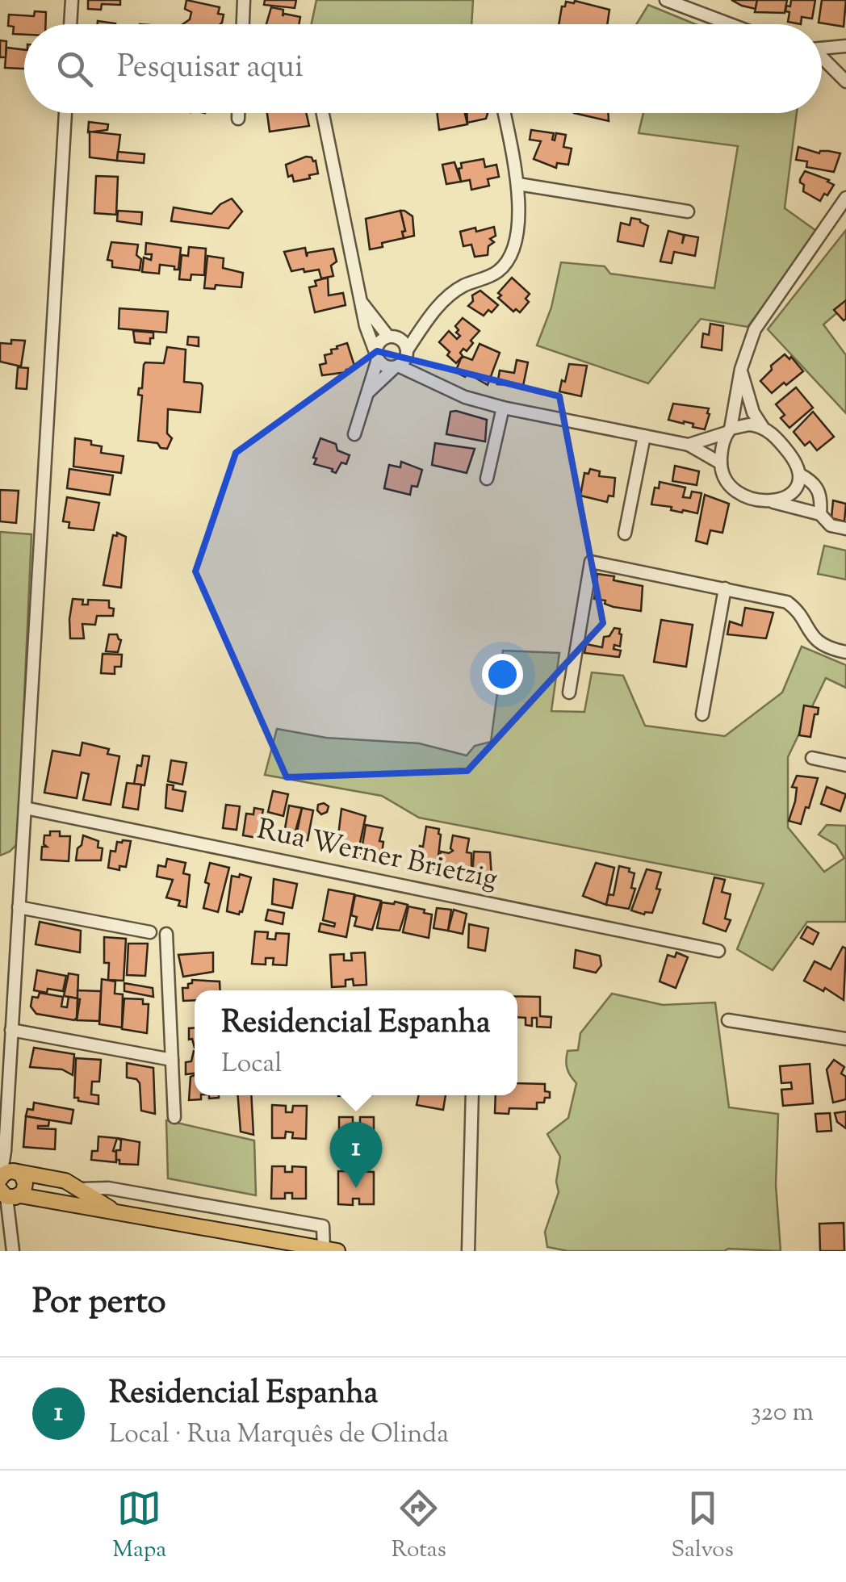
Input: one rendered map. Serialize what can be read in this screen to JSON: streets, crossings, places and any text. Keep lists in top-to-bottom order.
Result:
{
  "streets": {
    "street": ["Rua Werner Brietzig"]
  },
  "page": {
    "search": "Pesquisar aqui",
    "popup": ["Residencial Espanha", "Local"],
    "pins": "1",
    "heading": "Por perto",
    "list": [
      {
        "mark": "1",
        "name": "Residencial Espanha",
        "note": "Local · Rua Marquês de Olinda",
        "value": "320 m"
      }
    ],
    "nav": ["Mapa", "Rotas", "Salvos"]
  }
}
